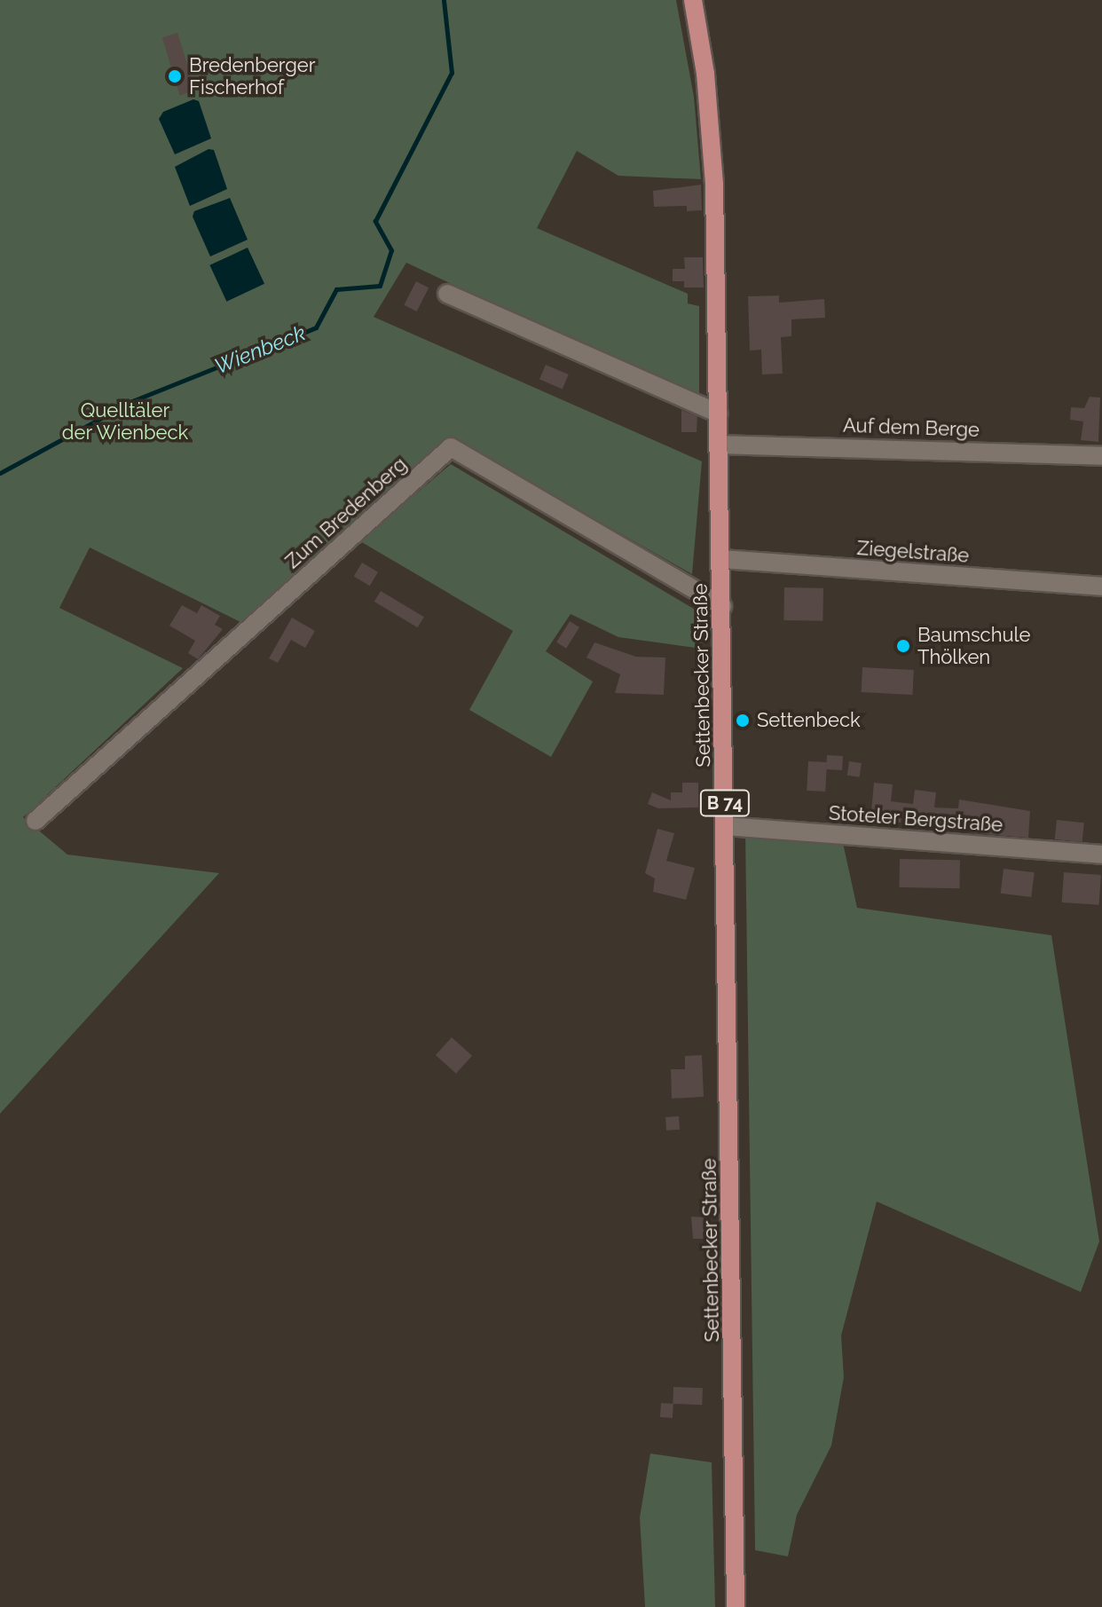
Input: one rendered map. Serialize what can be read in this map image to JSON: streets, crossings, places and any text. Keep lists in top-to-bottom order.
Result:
{
  "streets": {
    "main road": ["Settenbecker Straße", "B 74"],
    "street": [
      "Auf dem Berge",
      "Zum Bredenberg",
      "Ziegelstraße",
      "Stoteler Bergstraße"
    ]
  },
  "crossings": [
    ["Auf dem Berge", "Settenbecker Straße"],
    ["Zum Bredenberg", "Settenbecker Straße"],
    ["Ziegelstraße", "Settenbecker Straße"],
    ["Settenbecker Straße", "Stoteler Bergstraße"]
  ],
  "water": ["Wienbeck"],
  "parks": ["Quelltäler der Wienbeck"],
  "places": ["Bredenberger Fischerhof", "Baumschule Thölken", "Settenbeck"]
}
